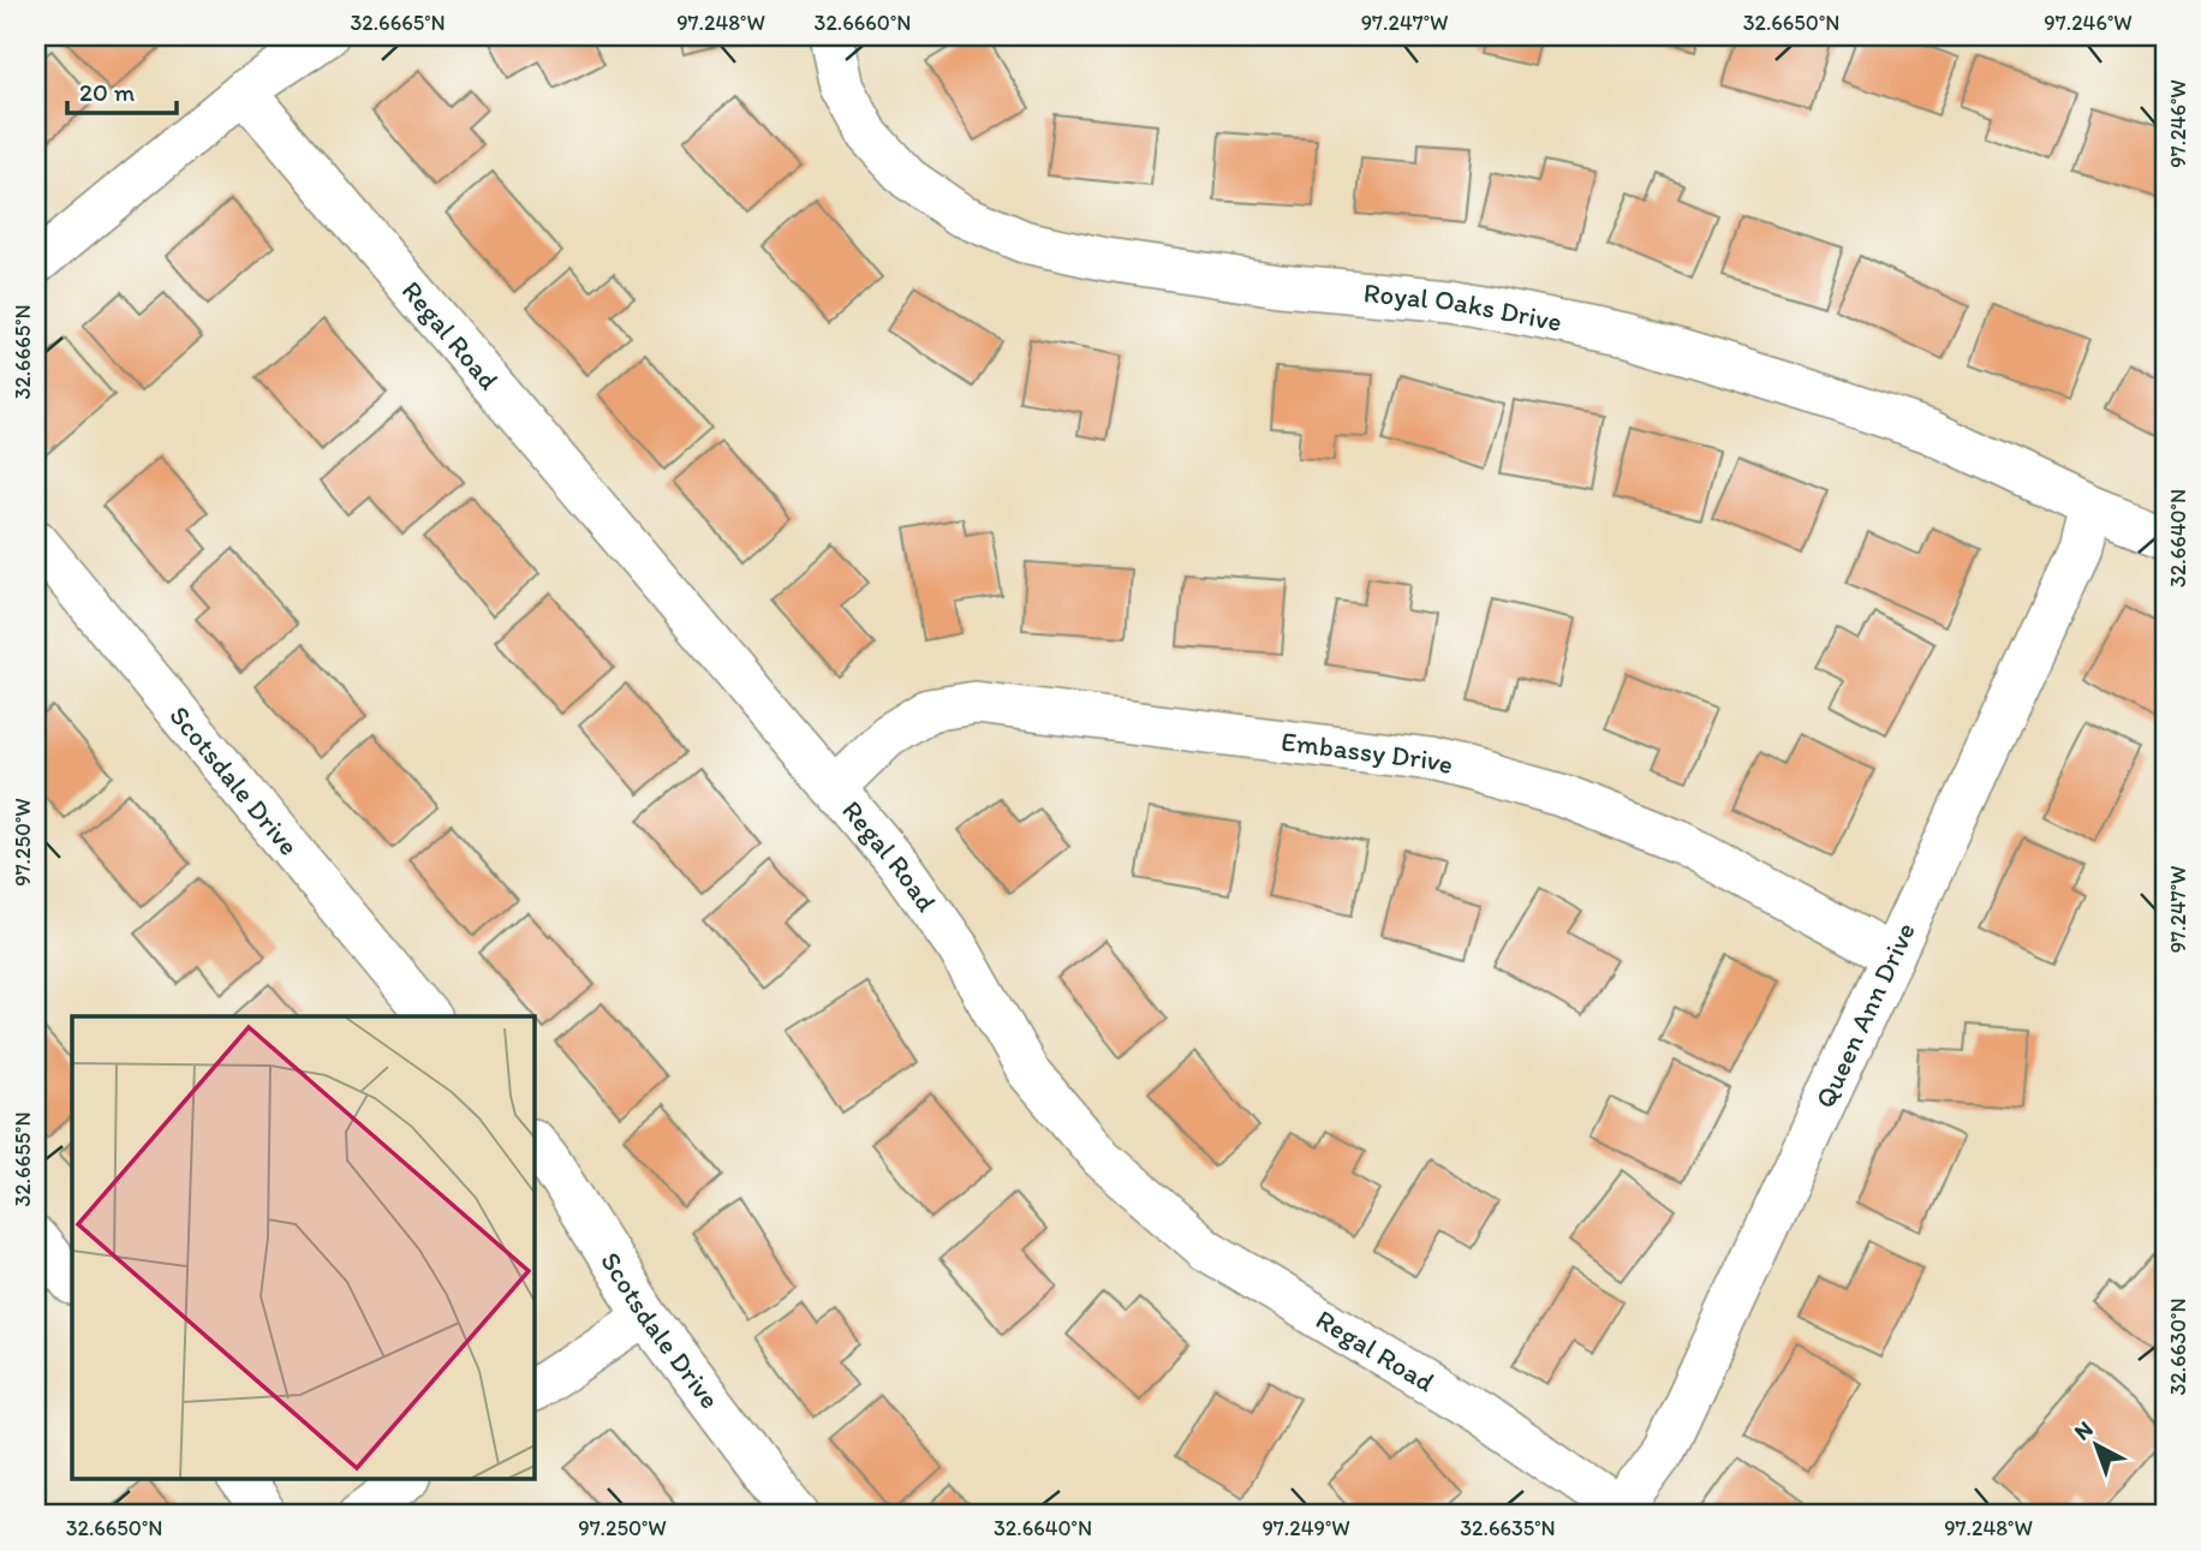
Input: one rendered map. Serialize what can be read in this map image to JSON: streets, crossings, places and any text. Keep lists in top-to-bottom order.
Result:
{
  "streets": {
    "street": [
      "Royal Oaks Drive",
      "Regal Road",
      "Embassy Drive",
      "Scotsdale Drive",
      "Queen Ann Drive"
    ]
  },
  "crossings": [
    ["Royal Oaks Drive", "Queen Ann Drive"],
    ["Regal Road", "Embassy Drive"],
    ["Regal Road", "Queen Ann Drive"],
    ["Embassy Drive", "Queen Ann Drive"]
  ],
  "scale_bar": "20 m",
  "north": "top left",
  "coordinates": [
    "32.6665°N",
    "97.248°W",
    "32.6660°N",
    "97.247°W",
    "32.6650°N",
    "97.246°W",
    "32.6640°N",
    "97.250°W",
    "32.6655°N",
    "32.6630°N",
    "97.249°W",
    "32.6635°N"
  ]
}
